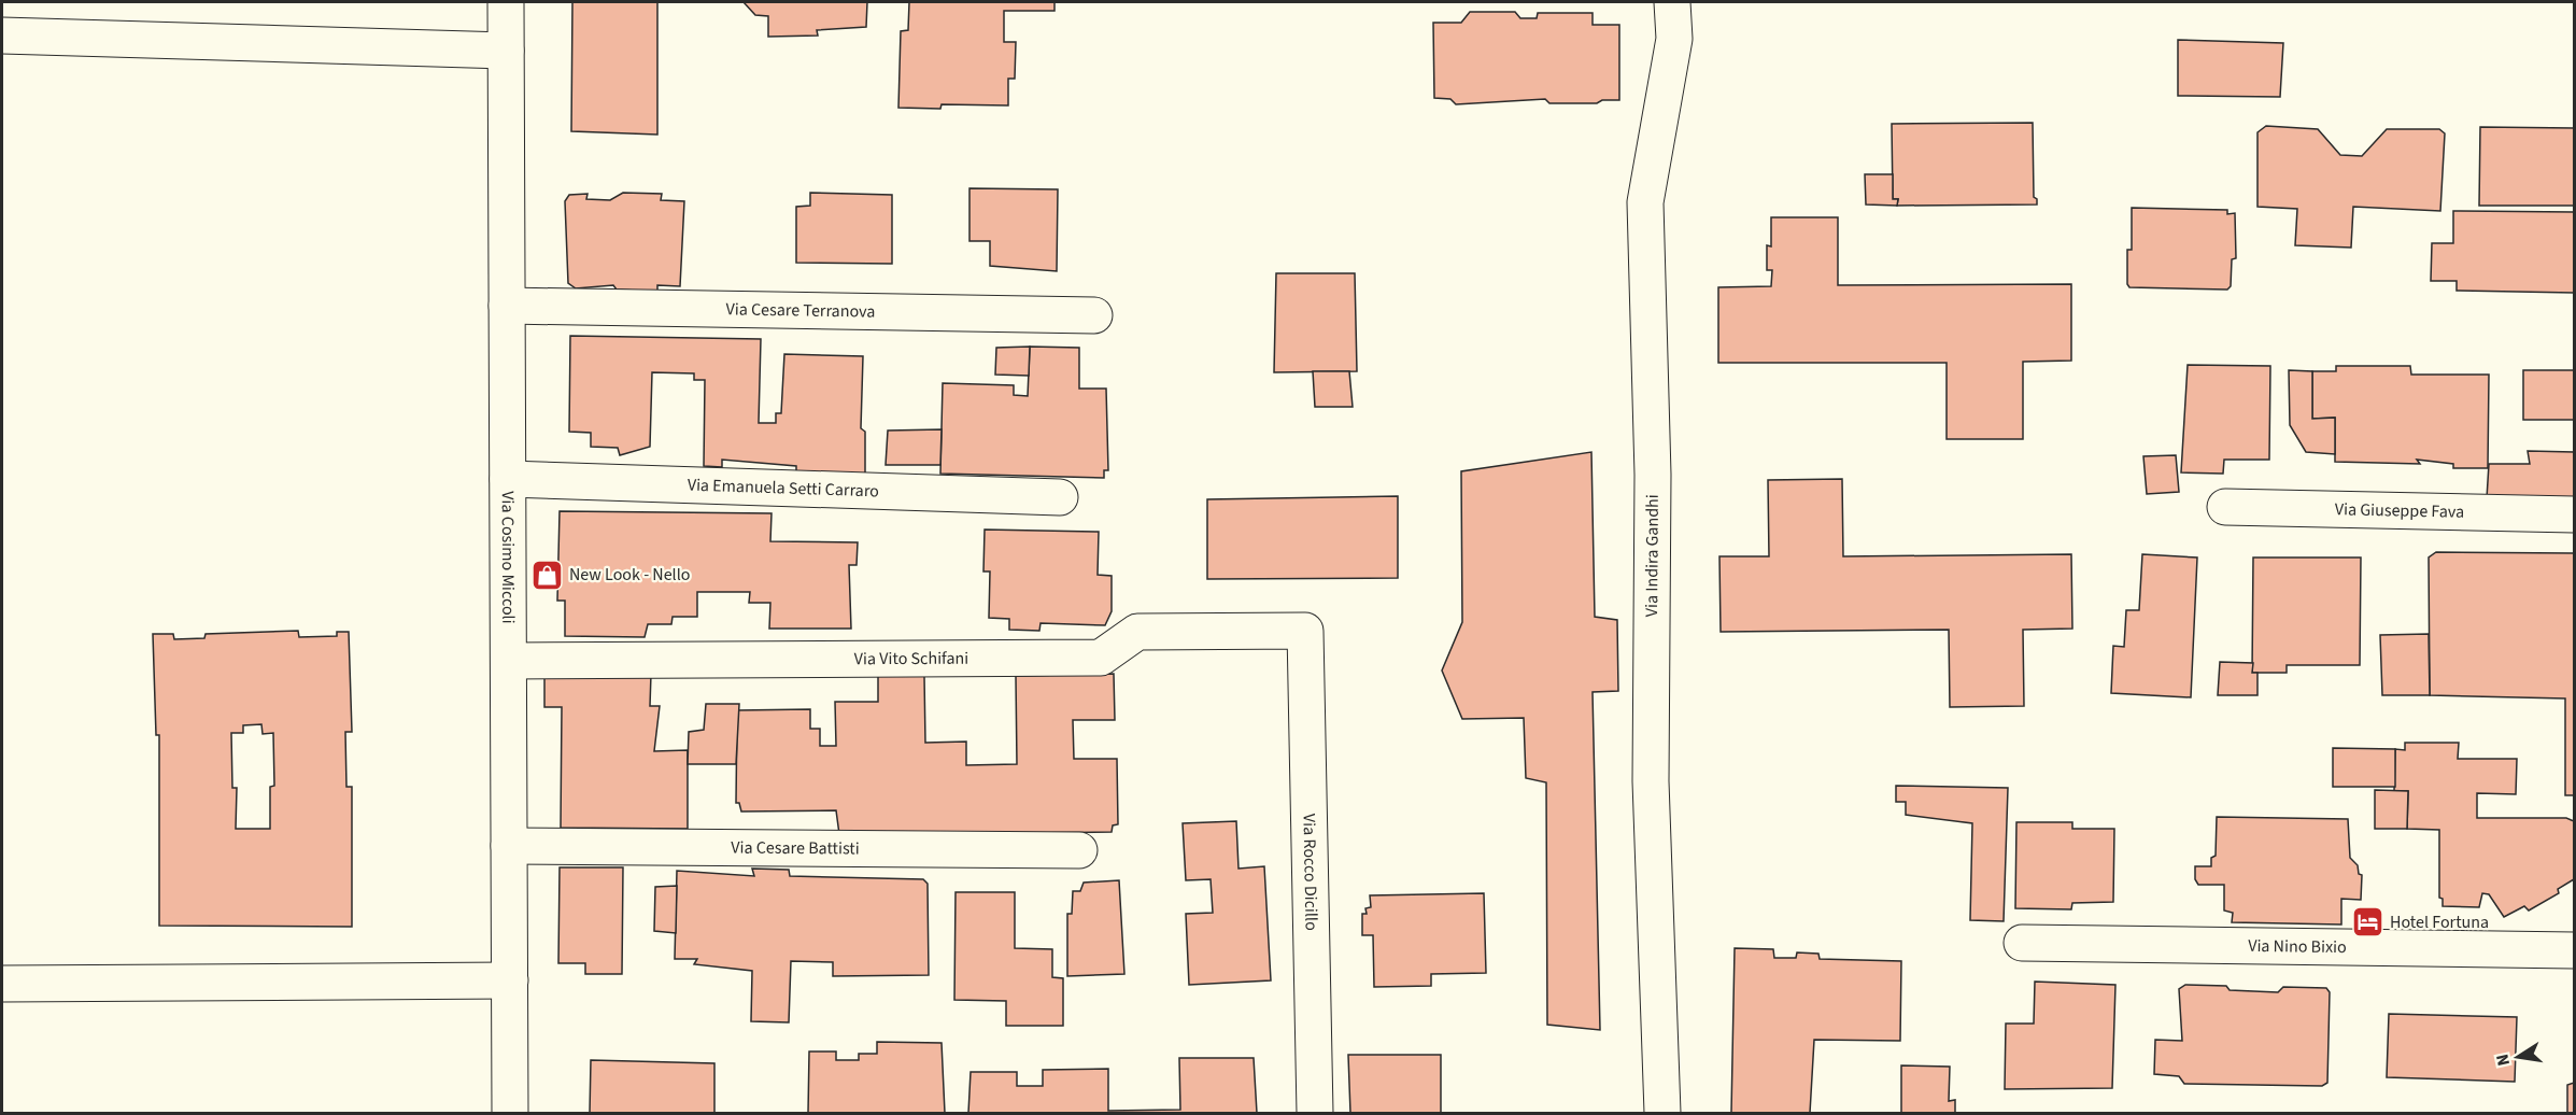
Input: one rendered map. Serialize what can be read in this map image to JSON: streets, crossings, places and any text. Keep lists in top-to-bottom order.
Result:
{
  "streets": {
    "street": [
      "Via Cesare Terranova",
      "Via Emanuela Setti Carraro",
      "Via Giuseppe Fava",
      "Via Indira Gandhi",
      "Via Cosimo Miccoli",
      "Via Vito Schifani",
      "Via Cesare Battisti",
      "Via Rocco Dicillo",
      "Via Nino Bixio"
    ]
  },
  "crossings": [
    ["Via Cesare Terranova", "Via Cosimo Miccoli"],
    ["Via Emanuela Setti Carraro", "Via Cosimo Miccoli"],
    ["Via Cosimo Miccoli", "Via Vito Schifani"],
    ["Via Cosimo Miccoli", "Via Cesare Battisti"],
    ["Via Vito Schifani", "Via Rocco Dicillo"]
  ],
  "places": {
    "shop": ["New Look - Nello"],
    "hotel": ["Hotel Fortuna"]
  },
  "north": "left"
}
